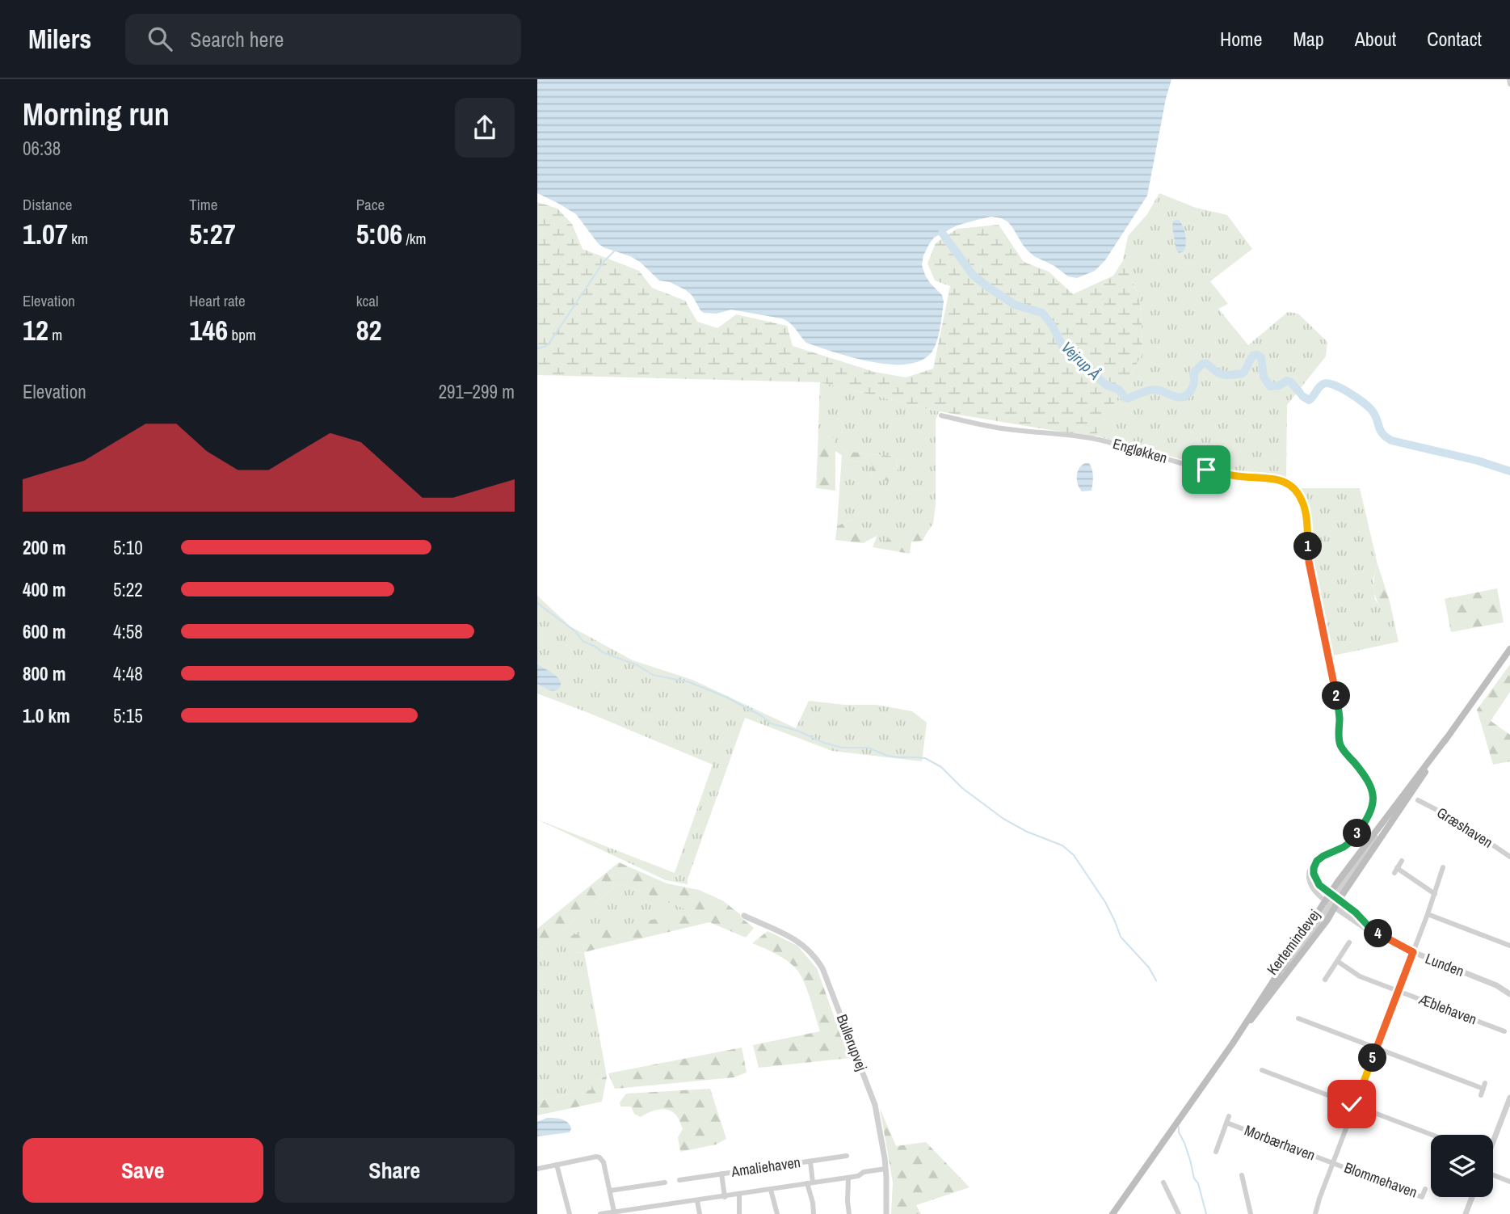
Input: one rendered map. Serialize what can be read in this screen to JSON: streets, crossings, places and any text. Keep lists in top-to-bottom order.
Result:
{
  "streets": {
    "main road": ["Kertemindevej"],
    "street": [
      "Engløkken",
      "Græshaven",
      "Lunden",
      "Æblehaven",
      "Bullerupvej",
      "Morbærhaven",
      "Amaliehaven",
      "Blommehaven"
    ]
  },
  "crossings": [
    ["Kertemindevej", "Lunden"],
    ["Bullerupvej", "Amaliehaven"],
    ["Morbærhaven", "Blommehaven"]
  ],
  "water": ["Vejrup Å"],
  "page": {
    "header": "Milers",
    "search": "Search here",
    "nav": [
      "Home",
      "Map",
      "About",
      "Contact"
    ],
    "heading": ["Morning run", "06:38"],
    "stats": [
      ["Distance", "1.07 km"],
      ["Time", "5:27"],
      ["Pace", "5:06 /km"],
      ["Elevation", "12 m"],
      ["Heart rate", "146 bpm"],
      ["kcal", "82"]
    ],
    "chart": ["Elevation", "291–299 m"],
    "list": [
      {
        "name": "200 m",
        "note": "5:10"
      },
      {
        "name": "400 m",
        "note": "5:22"
      },
      {
        "name": "600 m",
        "note": "4:58"
      },
      {
        "name": "800 m",
        "note": "4:48"
      },
      {
        "name": "1.0 km",
        "note": "5:15"
      }
    ],
    "pins": [
      "1",
      "2",
      "3",
      "4",
      "5"
    ],
    "buttons": ["Save", "Share"]
  }
}
